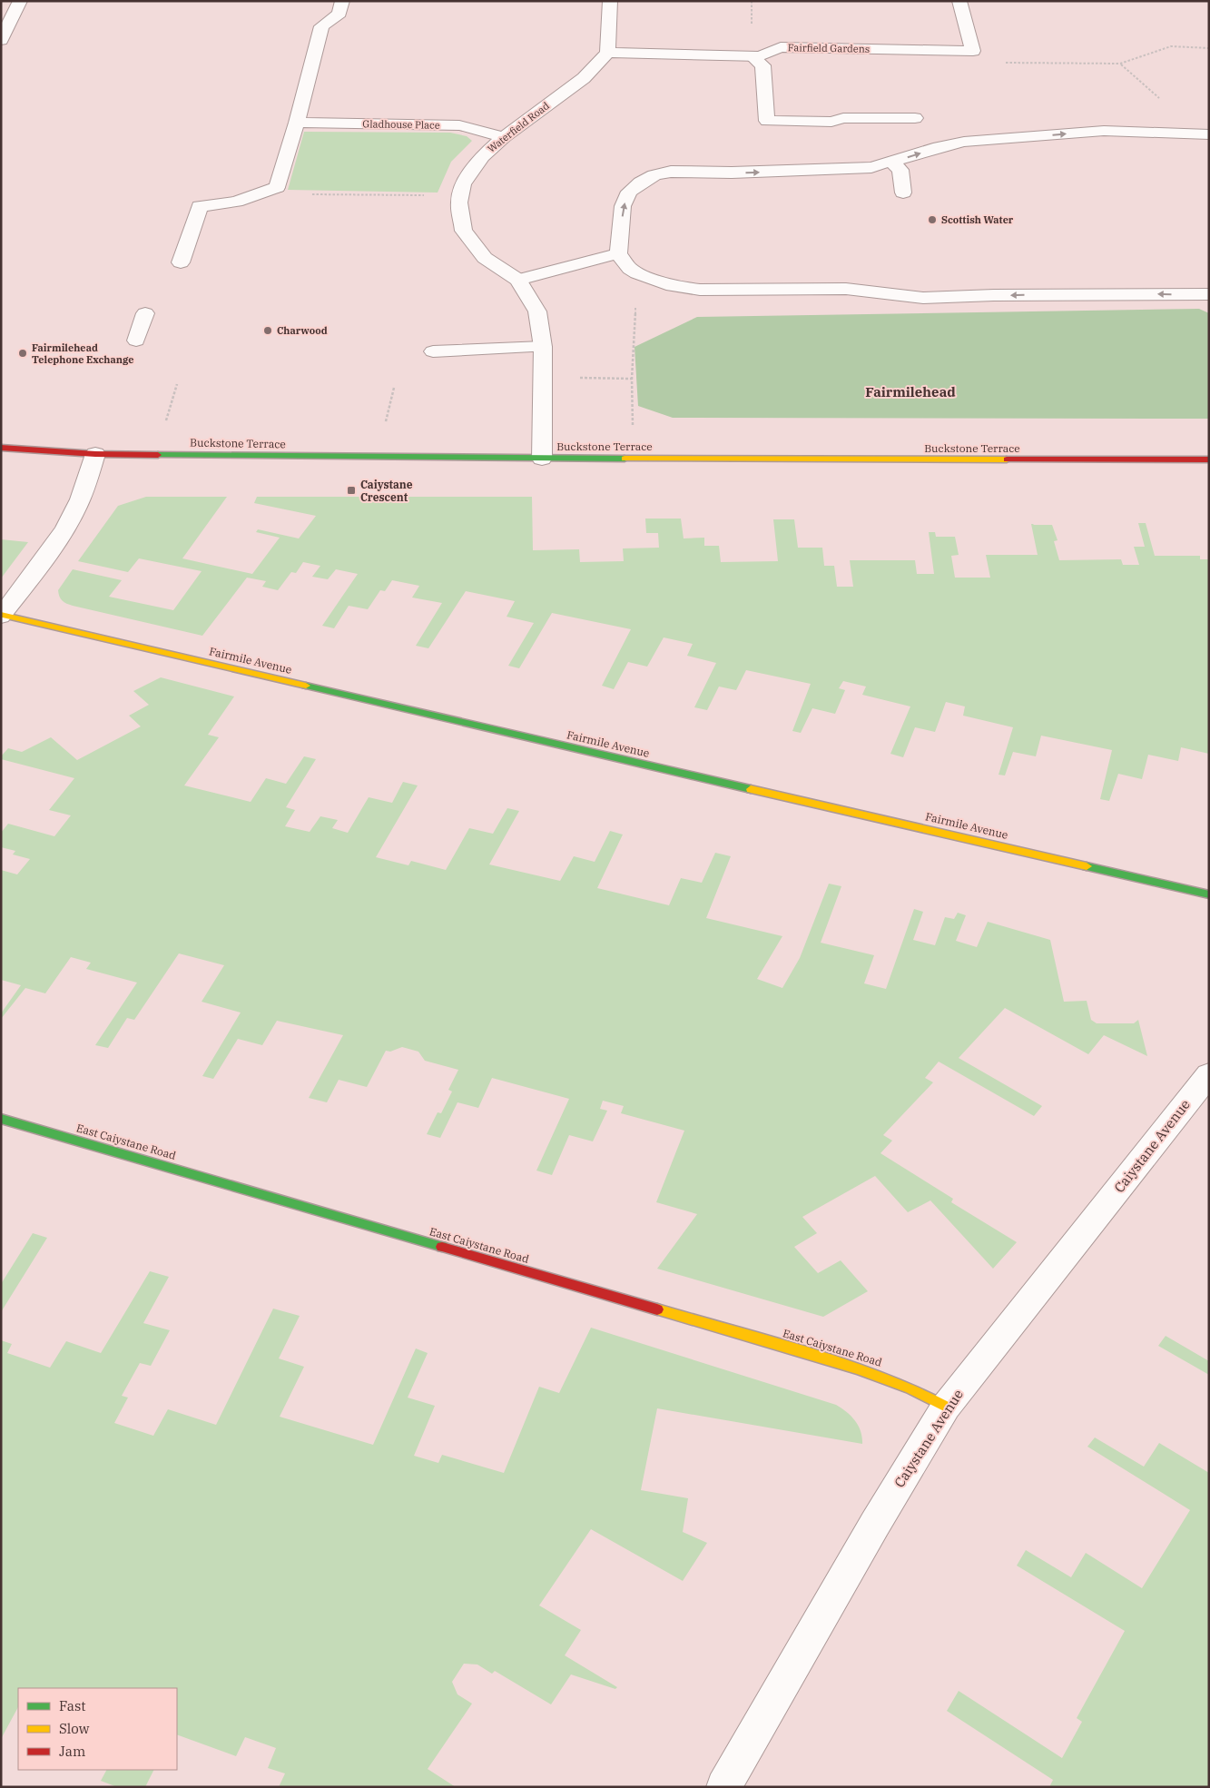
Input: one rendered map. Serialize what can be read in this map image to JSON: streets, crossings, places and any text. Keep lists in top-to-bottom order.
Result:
{
  "streets": {
    "street": [
      "Fairfield Gardens",
      "Gladhouse Place",
      "Waterfield Road",
      "Buckstone Terrace",
      "Fairmile Avenue",
      "East Caiystane Road",
      "Caiystane Avenue"
    ]
  },
  "crossings": [
    ["Fairfield Gardens", "Waterfield Road"],
    ["Gladhouse Place", "Waterfield Road"],
    ["Waterfield Road", "Buckstone Terrace"],
    ["East Caiystane Road", "Caiystane Avenue"]
  ],
  "districts": ["Fairmilehead"],
  "places": {
    "other": ["Scottish Water", "Charwood", "Fairmilehead Telephone Exchange"],
    "transit": ["Caiystane Crescent"]
  },
  "legend": ["Fast", "Slow", "Jam"]
}
